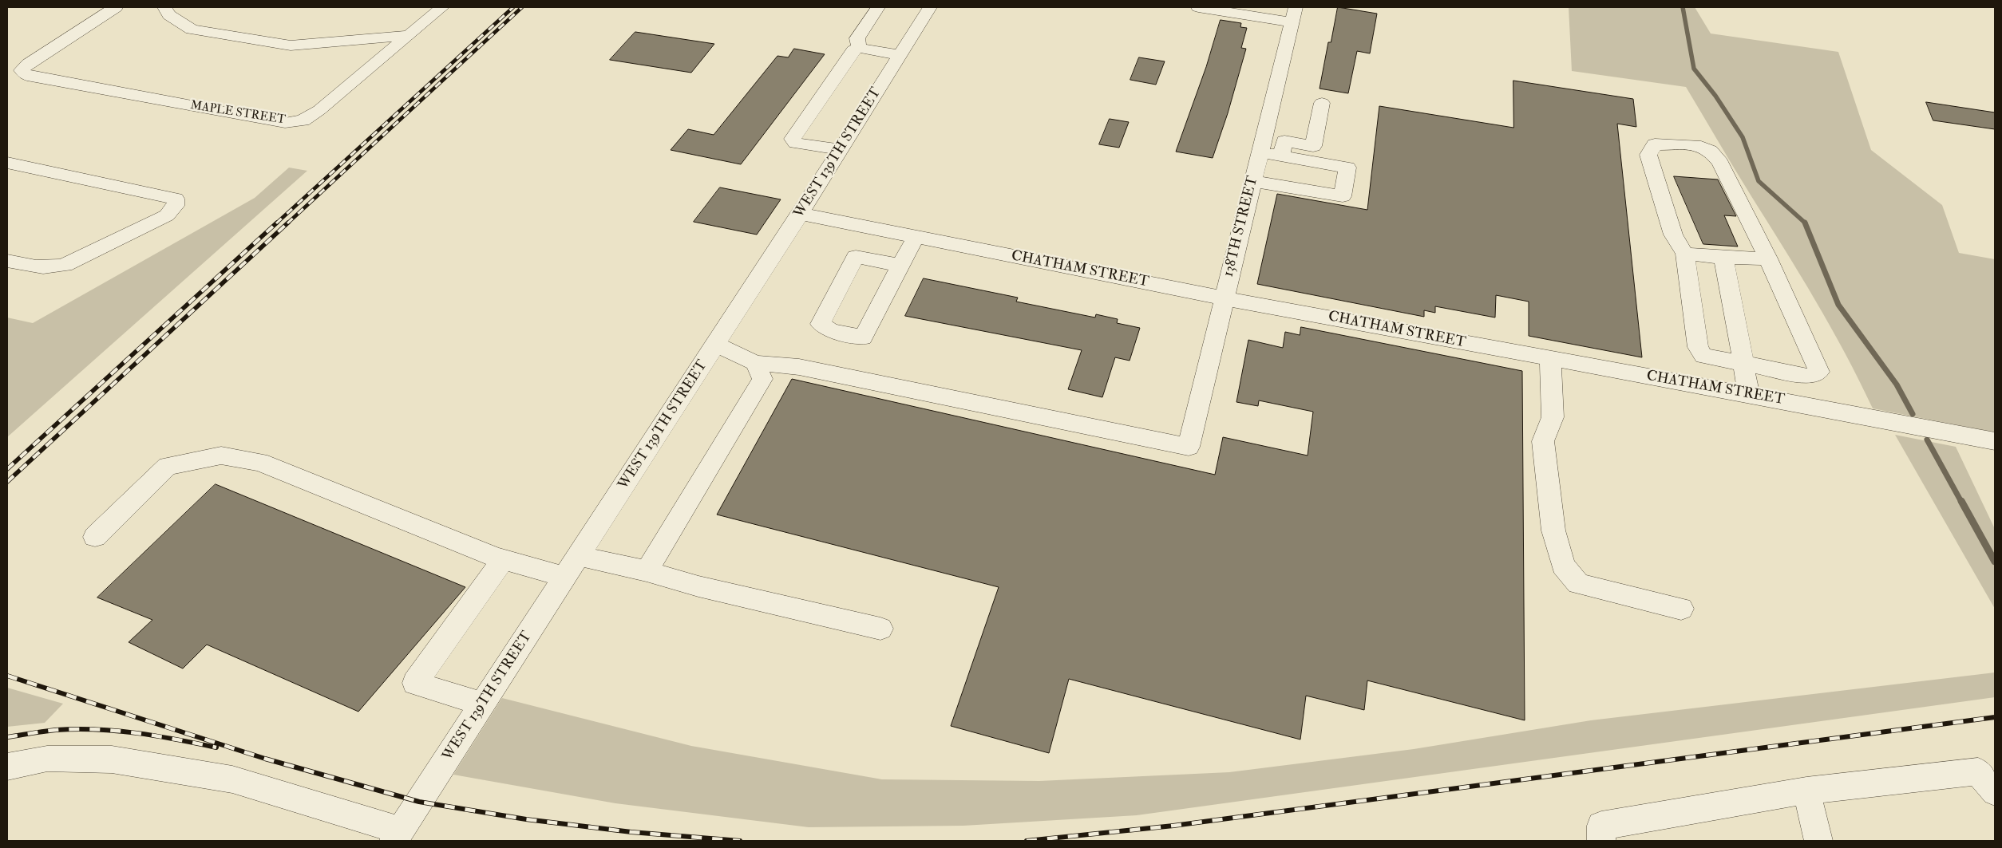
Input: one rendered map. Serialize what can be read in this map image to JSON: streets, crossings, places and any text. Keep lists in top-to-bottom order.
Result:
{
  "streets": {
    "street": [
      "MAPLE STREET",
      "WEST 139TH STREET",
      "138TH STREET",
      "CHATHAM STREET"
    ]
  },
  "crossings": [
    ["WEST 139TH STREET", "CHATHAM STREET"],
    ["138TH STREET", "CHATHAM STREET"]
  ]
}
